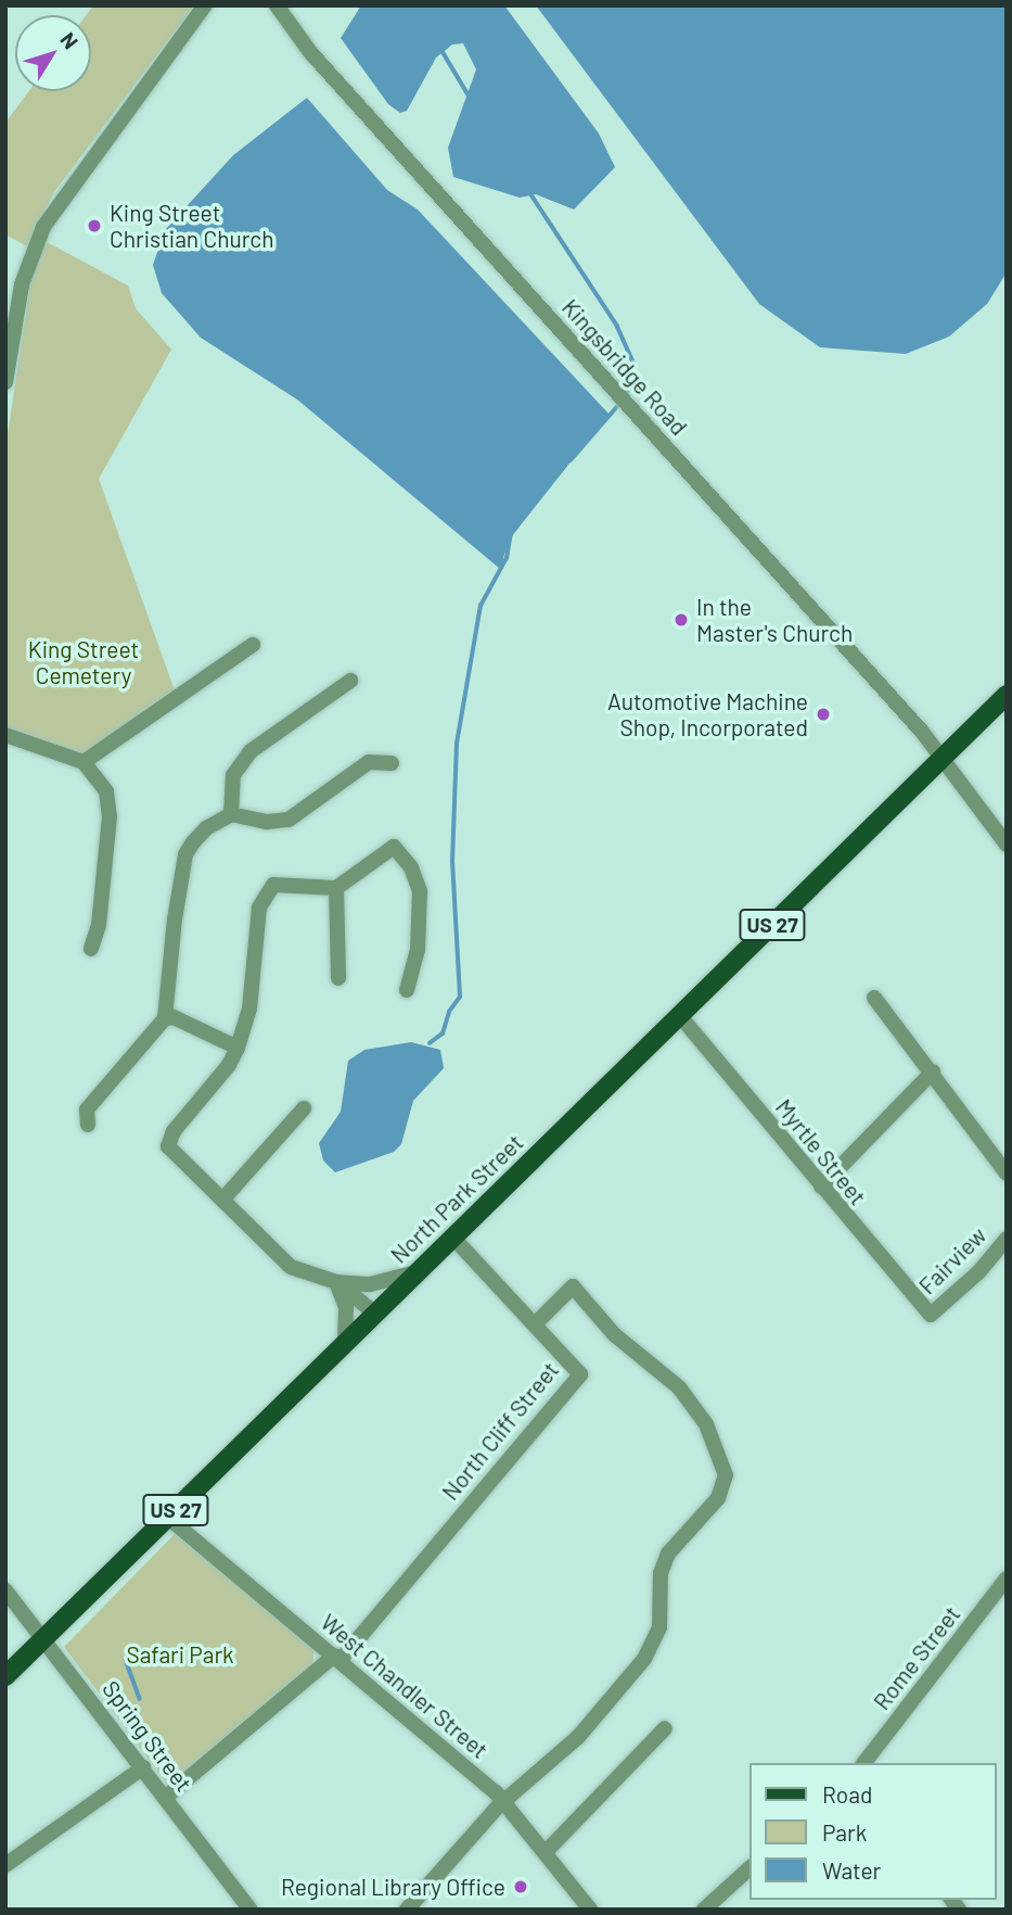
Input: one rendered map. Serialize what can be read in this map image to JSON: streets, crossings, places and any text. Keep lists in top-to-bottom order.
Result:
{
  "streets": {
    "main road": ["US 27", "North Park Street"],
    "street": [
      "Kingsbridge Road",
      "Myrtle Street",
      "Fairview",
      "North Cliff Street",
      "Rome Street",
      "West Chandler Street",
      "Spring Street"
    ]
  },
  "crossings": [
    ["Kingsbridge Road", "US 27"],
    ["Kingsbridge Road", "North Park Street"],
    ["US 27", "North Park Street"],
    ["Myrtle Street", "North Park Street"],
    ["Myrtle Street", "Fairview"],
    ["North Park Street", "North Cliff Street"],
    ["North Park Street", "West Chandler Street"],
    ["North Park Street", "Spring Street"],
    ["North Cliff Street", "West Chandler Street"],
    ["North Cliff Street", "Spring Street"]
  ],
  "parks": ["King Street Cemetery", "Safari Park"],
  "places": [
    "King Street Christian Church",
    "In the Master's Church",
    "Automotive Machine Shop, Incorporated",
    "Regional Library Office"
  ],
  "legend": ["Road", "Park", "Water"],
  "north": "top right"
}
